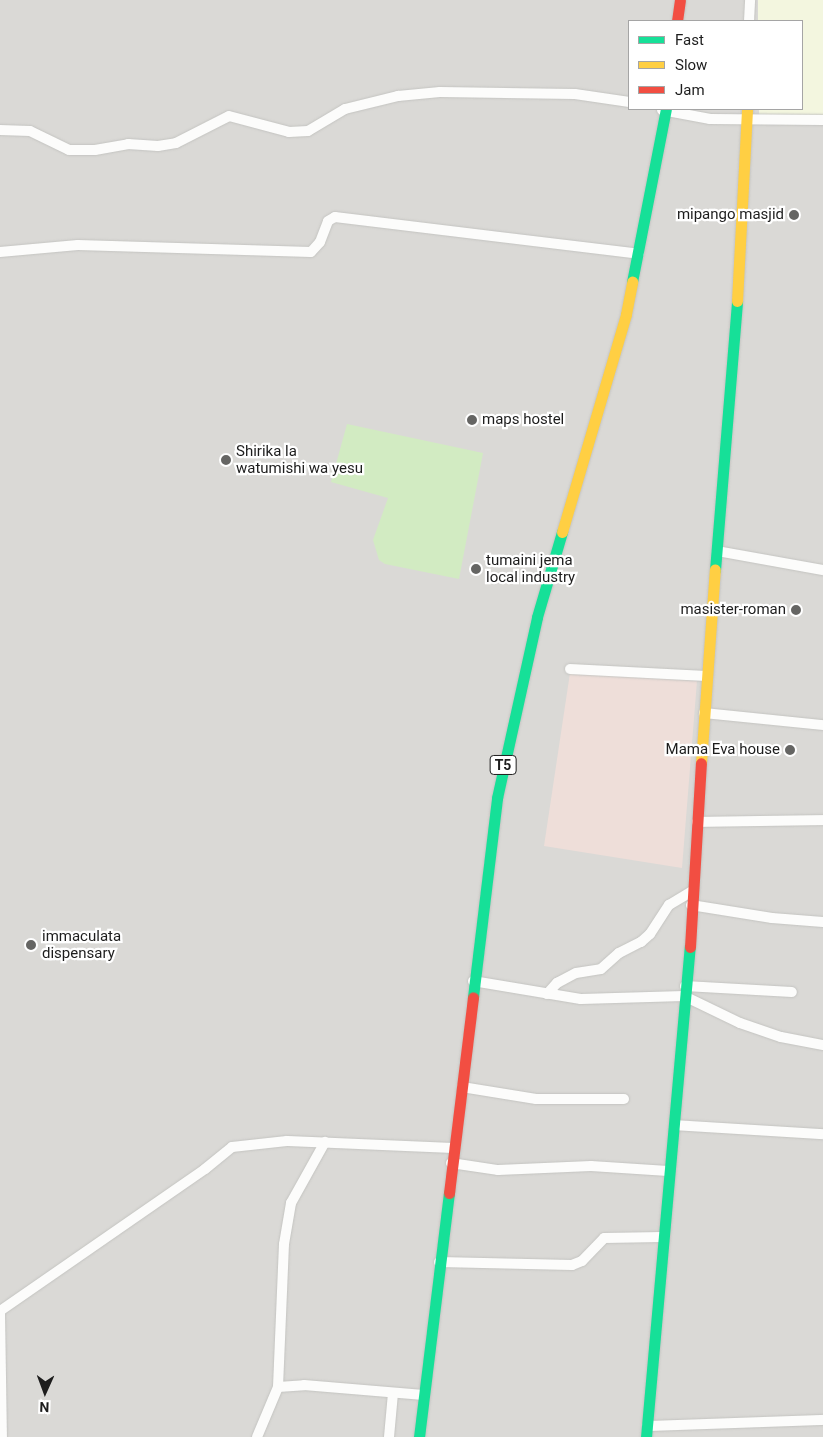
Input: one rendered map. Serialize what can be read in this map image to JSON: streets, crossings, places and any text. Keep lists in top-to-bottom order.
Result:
{
  "streets": {
    "main road": ["T5"]
  },
  "places": [
    "mipango masjid",
    "maps hostel",
    "Shirika la watumishi wa yesu",
    "tumaini jema local industry",
    "masister-roman",
    "Mama Eva house",
    "immaculata dispensary"
  ],
  "legend": ["Fast", "Slow", "Jam"],
  "north": "bottom"
}
